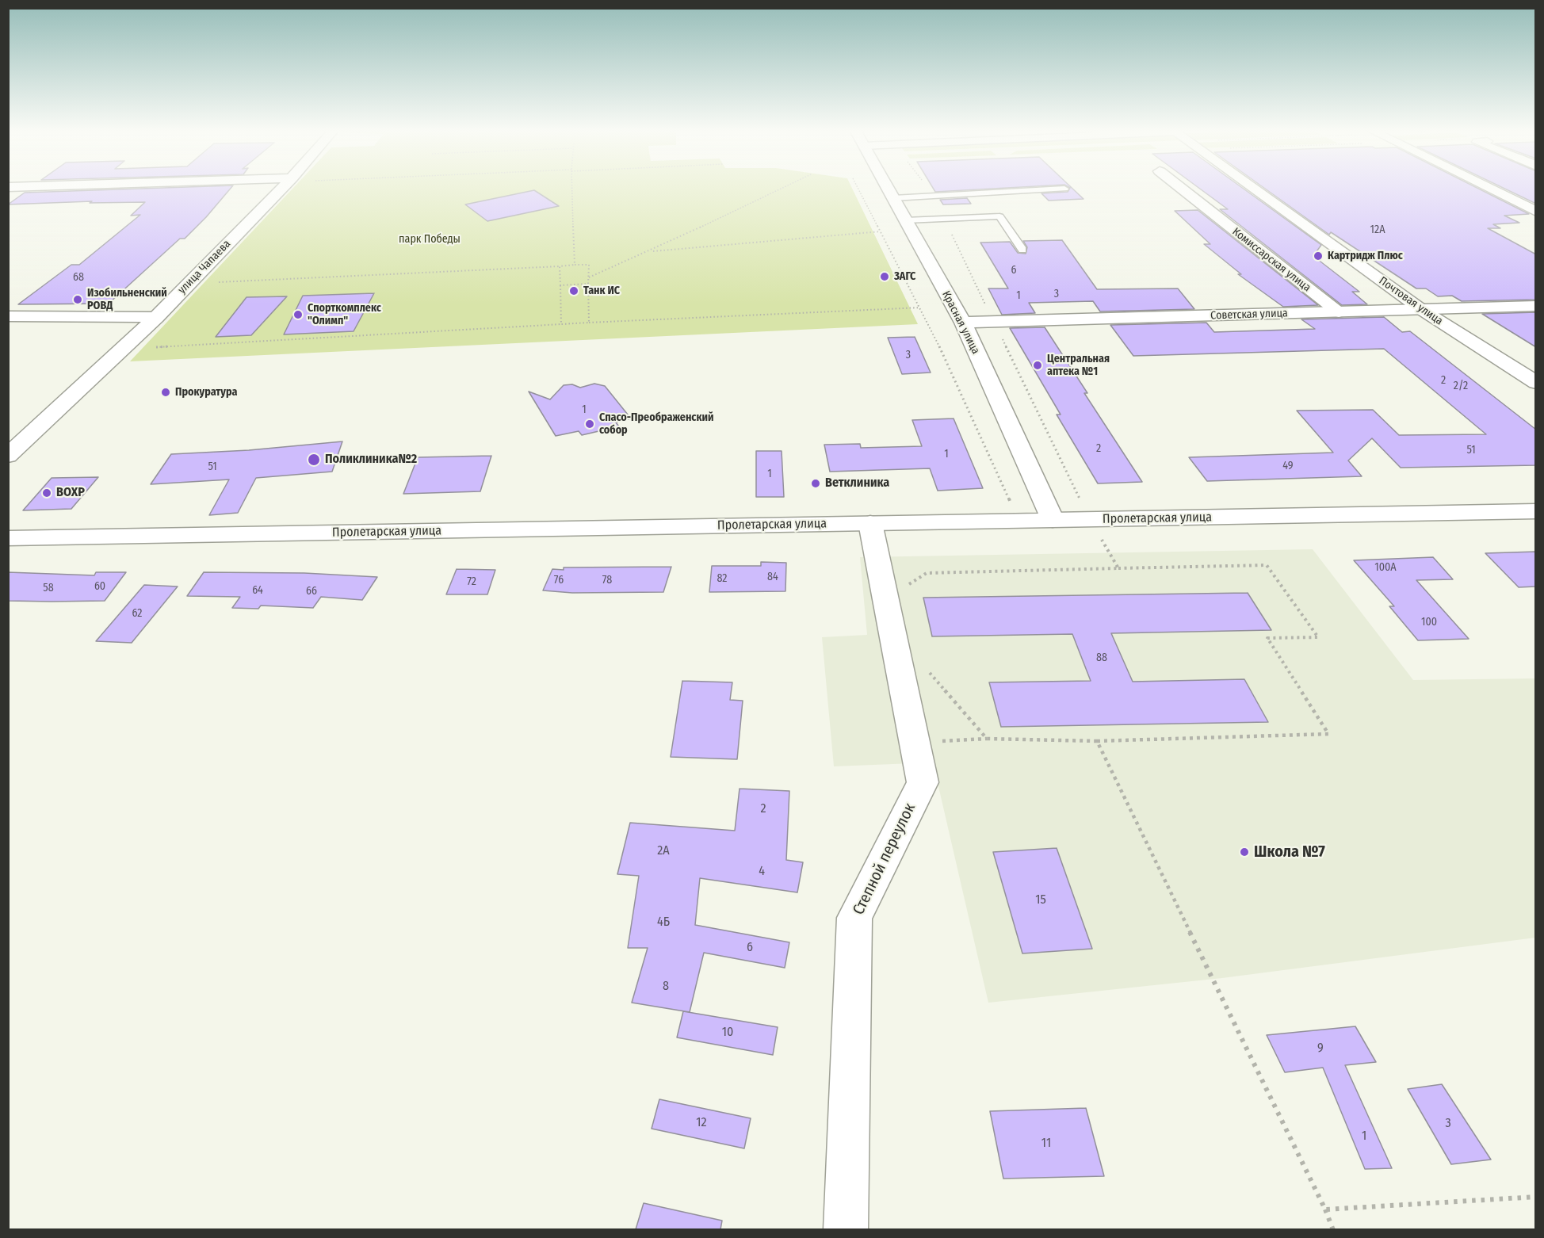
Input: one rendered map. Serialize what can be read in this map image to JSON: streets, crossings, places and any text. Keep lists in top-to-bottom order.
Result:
{
  "streets": {
    "street": [
      "Комиссарская улица",
      "улица Чапаева",
      "Почтовая улица",
      "Советская улица",
      "Красная улица",
      "Пролетарская улица",
      "Степной переулок"
    ]
  },
  "crossings": [
    ["Комиссарская улица", "Советская улица"],
    ["Почтовая улица", "Советская улица"],
    ["Советская улица", "Красная улица"],
    ["Красная улица", "Пролетарская улица"],
    ["Пролетарская улица", "Степной переулок"]
  ],
  "parks": ["парк Победы"],
  "places": [
    "Картридж Плюс",
    "ЗАГС",
    "Танк ИС",
    "Изобильненский РОВД",
    "Спорткомплекс \"Олимп\"",
    "Центральная аптека №1",
    "Прокуратура",
    "Спасо-Преображенский собор",
    "Поликлиника№2",
    "Ветклиника",
    "ВОХР",
    "Школа №7"
  ],
  "house_numbers": [
    "12А",
    "6",
    "68",
    "3",
    "1",
    "3",
    "2",
    "2/2",
    "1",
    "2",
    "51",
    "1",
    "49",
    "51",
    "1",
    "100А",
    "84",
    "82",
    "76",
    "78",
    "72",
    "60",
    "58",
    "64",
    "66",
    "62",
    "100",
    "88",
    "2",
    "2А",
    "4",
    "15",
    "4Б",
    "6",
    "8",
    "10",
    "9",
    "12",
    "3",
    "1",
    "11"
  ]
}
